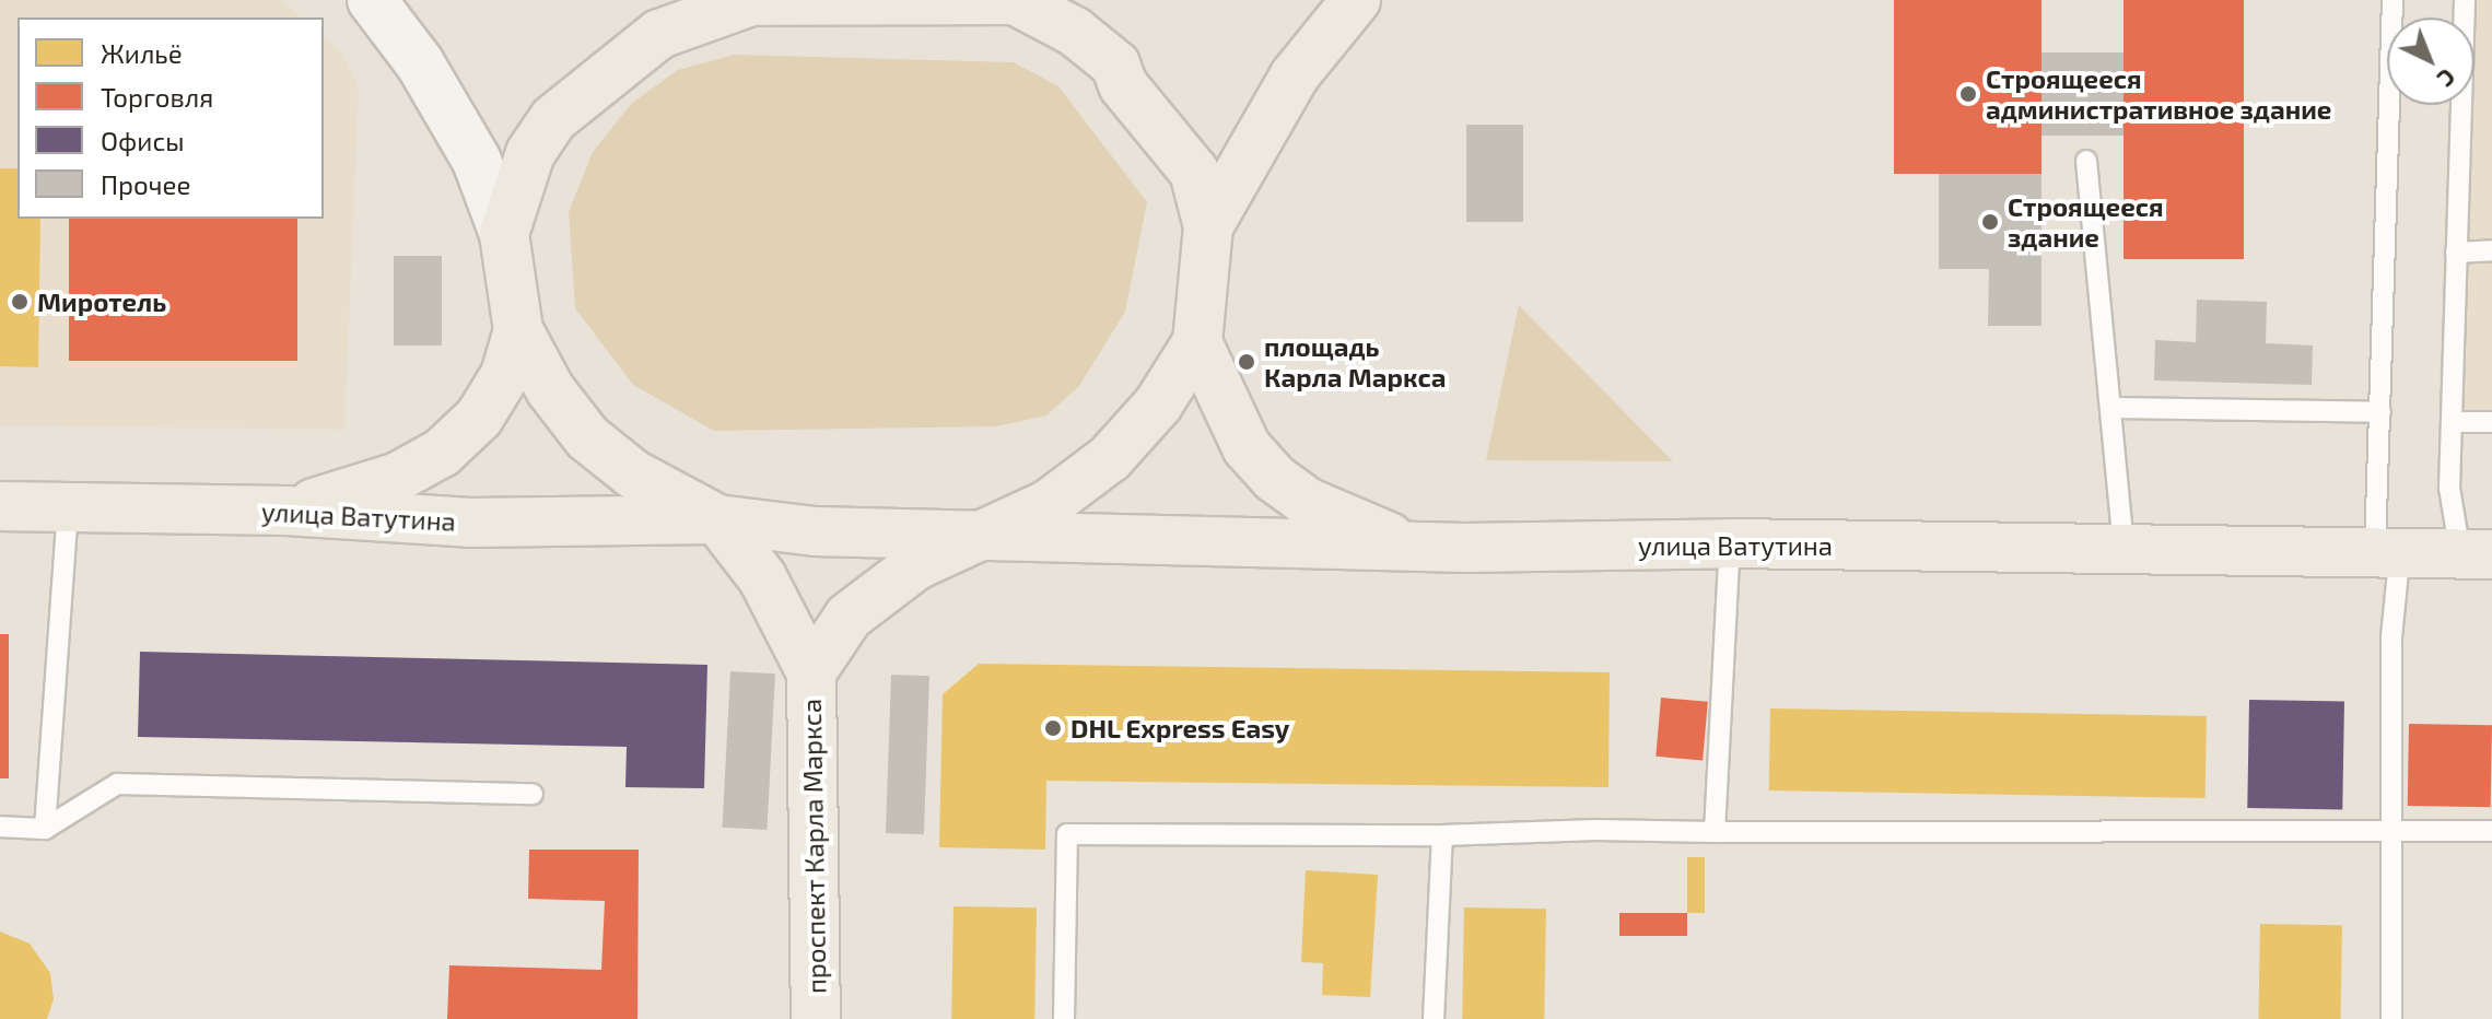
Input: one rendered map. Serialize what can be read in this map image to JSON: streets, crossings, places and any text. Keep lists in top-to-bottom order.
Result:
{
  "streets": {
    "main road": ["улица Ватутина", "проспект Карла Маркса"]
  },
  "places": [
    "Строящееся административное здание",
    "Строящееся здание",
    "Миротель",
    "площадь Карла Маркса",
    "DHL Express Easy"
  ],
  "legend": [
    "Жильё",
    "Торговля",
    "Офисы",
    "Прочее"
  ],
  "north": "bottom right"
}
